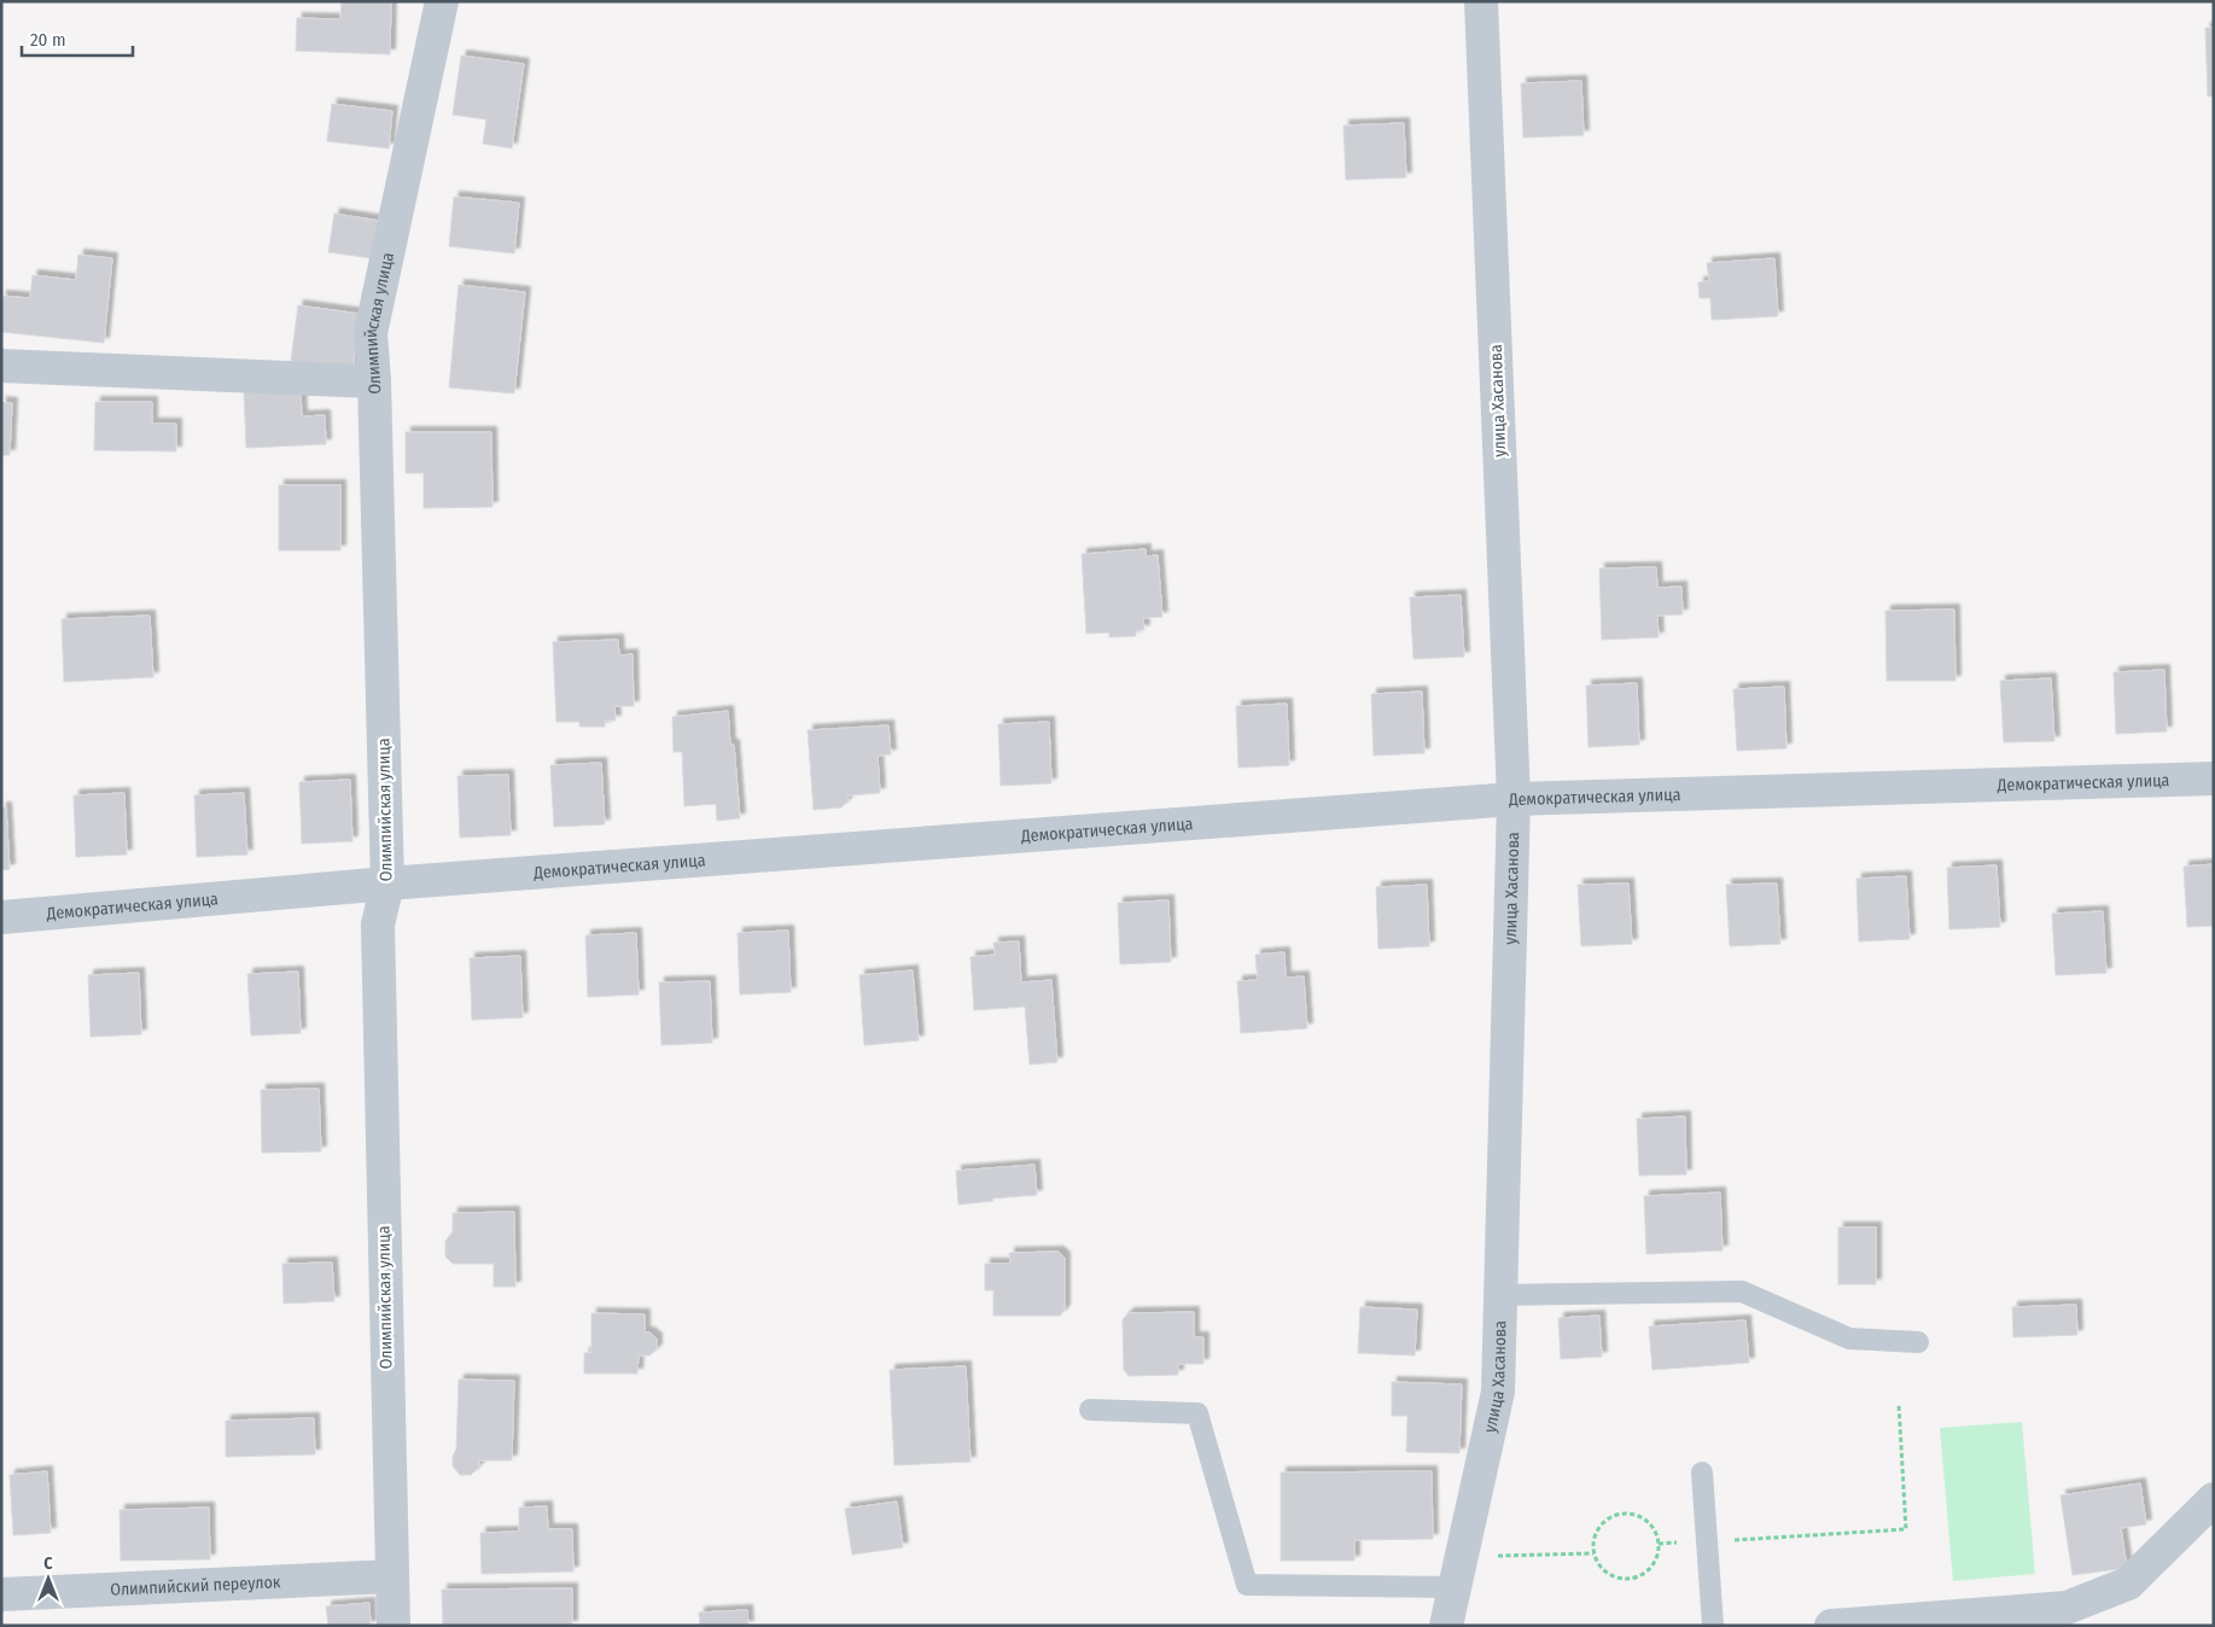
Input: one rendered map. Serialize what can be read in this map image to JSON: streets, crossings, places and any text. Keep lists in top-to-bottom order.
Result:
{
  "streets": {
    "street": [
      "Олимпийская улица",
      "улица Хасанова",
      "Демократическая улица",
      "Олимпийский переулок"
    ]
  },
  "crossings": [
    ["Олимпийская улица", "Демократическая улица"],
    ["Олимпийская улица", "Олимпийский переулок"],
    ["улица Хасанова", "Демократическая улица"]
  ],
  "scale_bar": "20 m",
  "north": "top"
}
